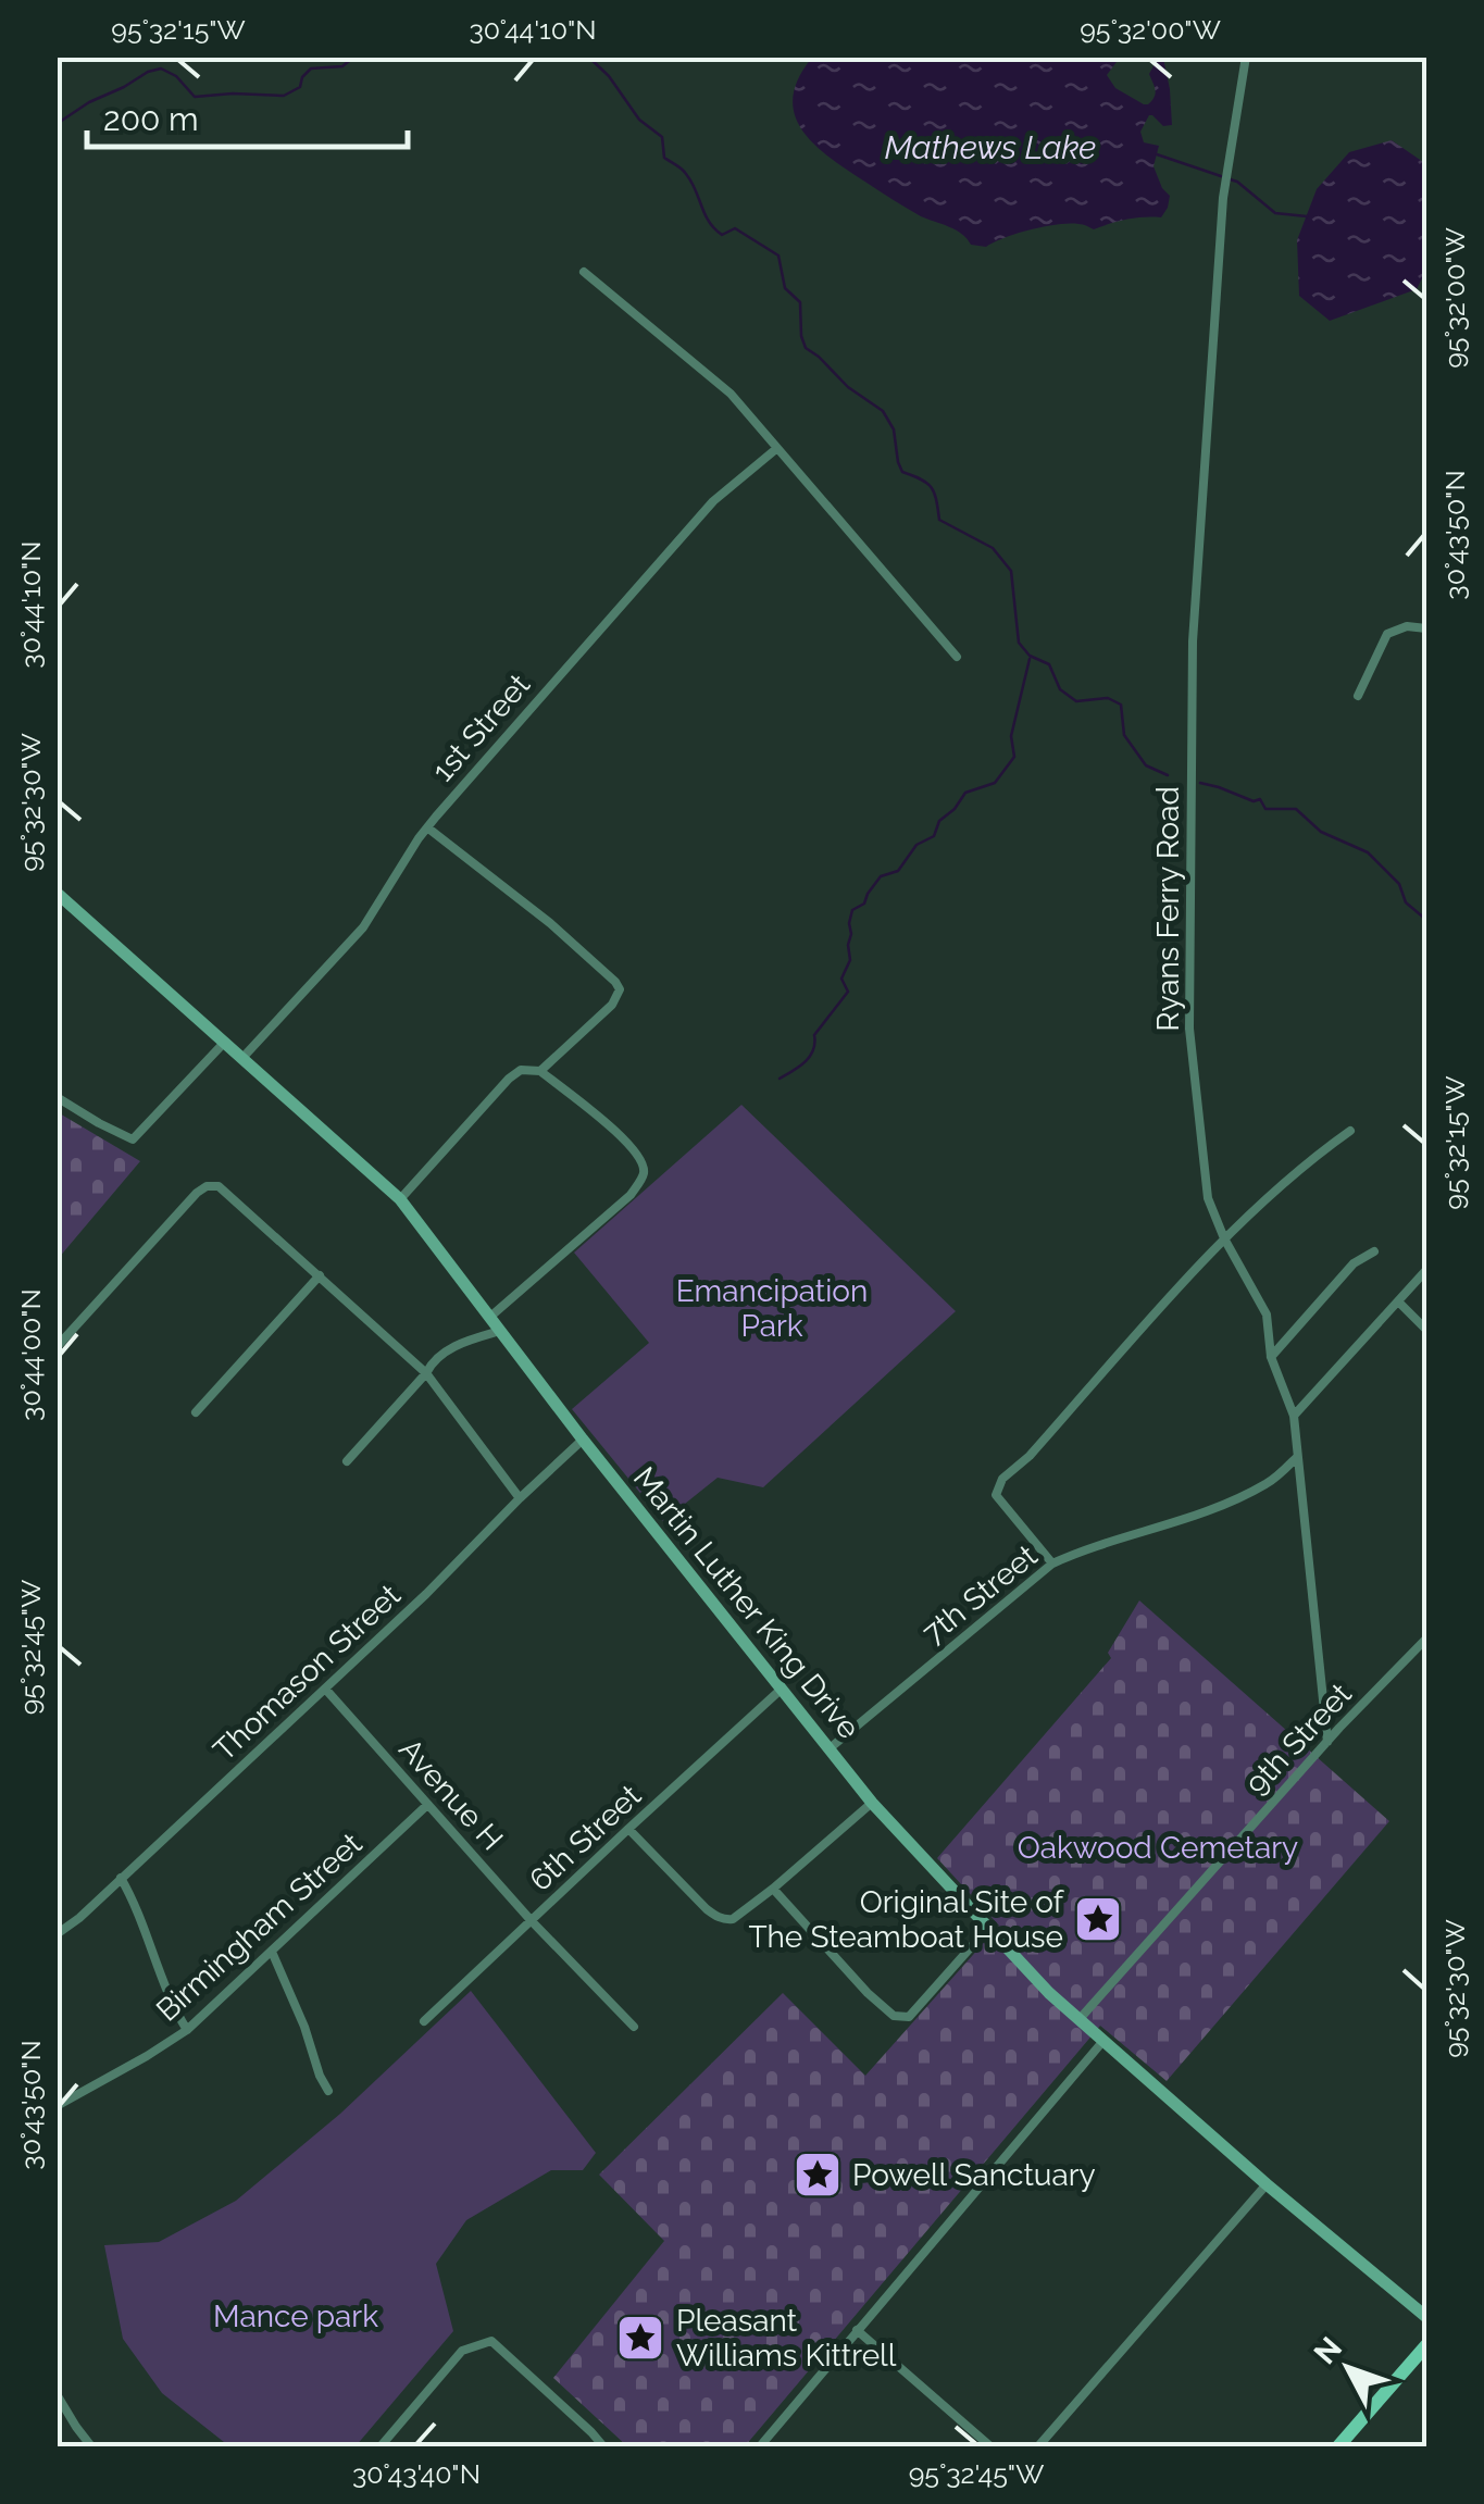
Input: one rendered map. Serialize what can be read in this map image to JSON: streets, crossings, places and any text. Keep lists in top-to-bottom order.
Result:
{
  "streets": {
    "street": [
      "1st Street",
      "Ryans Ferry Road",
      "7th Street",
      "Martin Luther King Drive",
      "Thomason Street",
      "9th Street",
      "Avenue H",
      "6th Street",
      "Birmingham Street"
    ]
  },
  "crossings": [
    ["1st Street", "Martin Luther King Drive"],
    ["Ryans Ferry Road", "7th Street"],
    ["Ryans Ferry Road", "9th Street"],
    ["7th Street", "Martin Luther King Drive"],
    ["Martin Luther King Drive", "Thomason Street"],
    ["Martin Luther King Drive", "9th Street"],
    ["Martin Luther King Drive", "6th Street"],
    ["Thomason Street", "Avenue H"],
    ["Avenue H", "6th Street"],
    ["Avenue H", "Birmingham Street"]
  ],
  "water": ["Mathews Lake"],
  "parks": ["Emancipation Park", "Oakwood Cemetary", "Mance park"],
  "places": {
    "place": ["Original Site of The Steamboat House", "Powell Sanctuary", "Pleasant Williams Kittrell"]
  },
  "scale_bar": "200 m",
  "north": "top left",
  "coordinates": [
    "95°32'15\"W",
    "30°44'10\"N",
    "95°32'00\"W",
    "30°43'50\"N",
    "95°32'30\"W",
    "30°44'00\"N",
    "95°32'45\"W",
    "30°43'40\"N"
  ]
}
